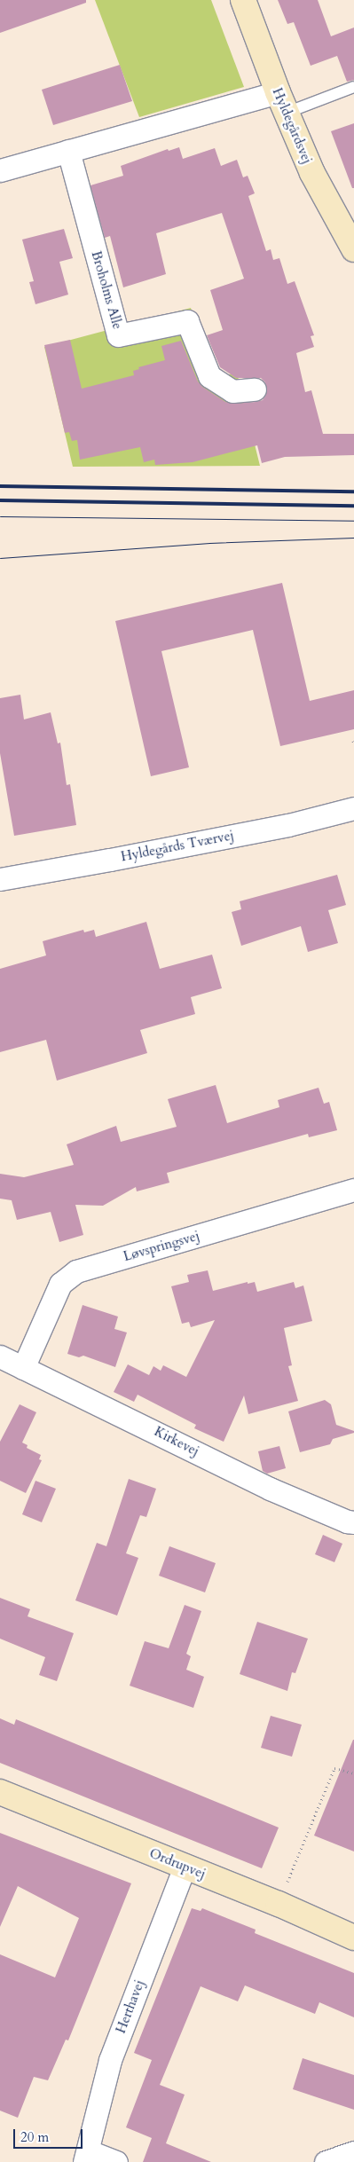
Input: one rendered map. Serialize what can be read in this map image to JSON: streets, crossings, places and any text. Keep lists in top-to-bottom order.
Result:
{
  "streets": {
    "street": [
      "Hyldegårdsvej",
      "Broholms Alle",
      "Hyldegårds Tværvej",
      "Løvspringsvej",
      "Kirkevej",
      "Ordrupvej",
      "Herthavej"
    ]
  },
  "crossings": [
    ["Løvspringsvej", "Kirkevej"],
    ["Ordrupvej", "Herthavej"]
  ],
  "scale_bar": "20 m"
}
